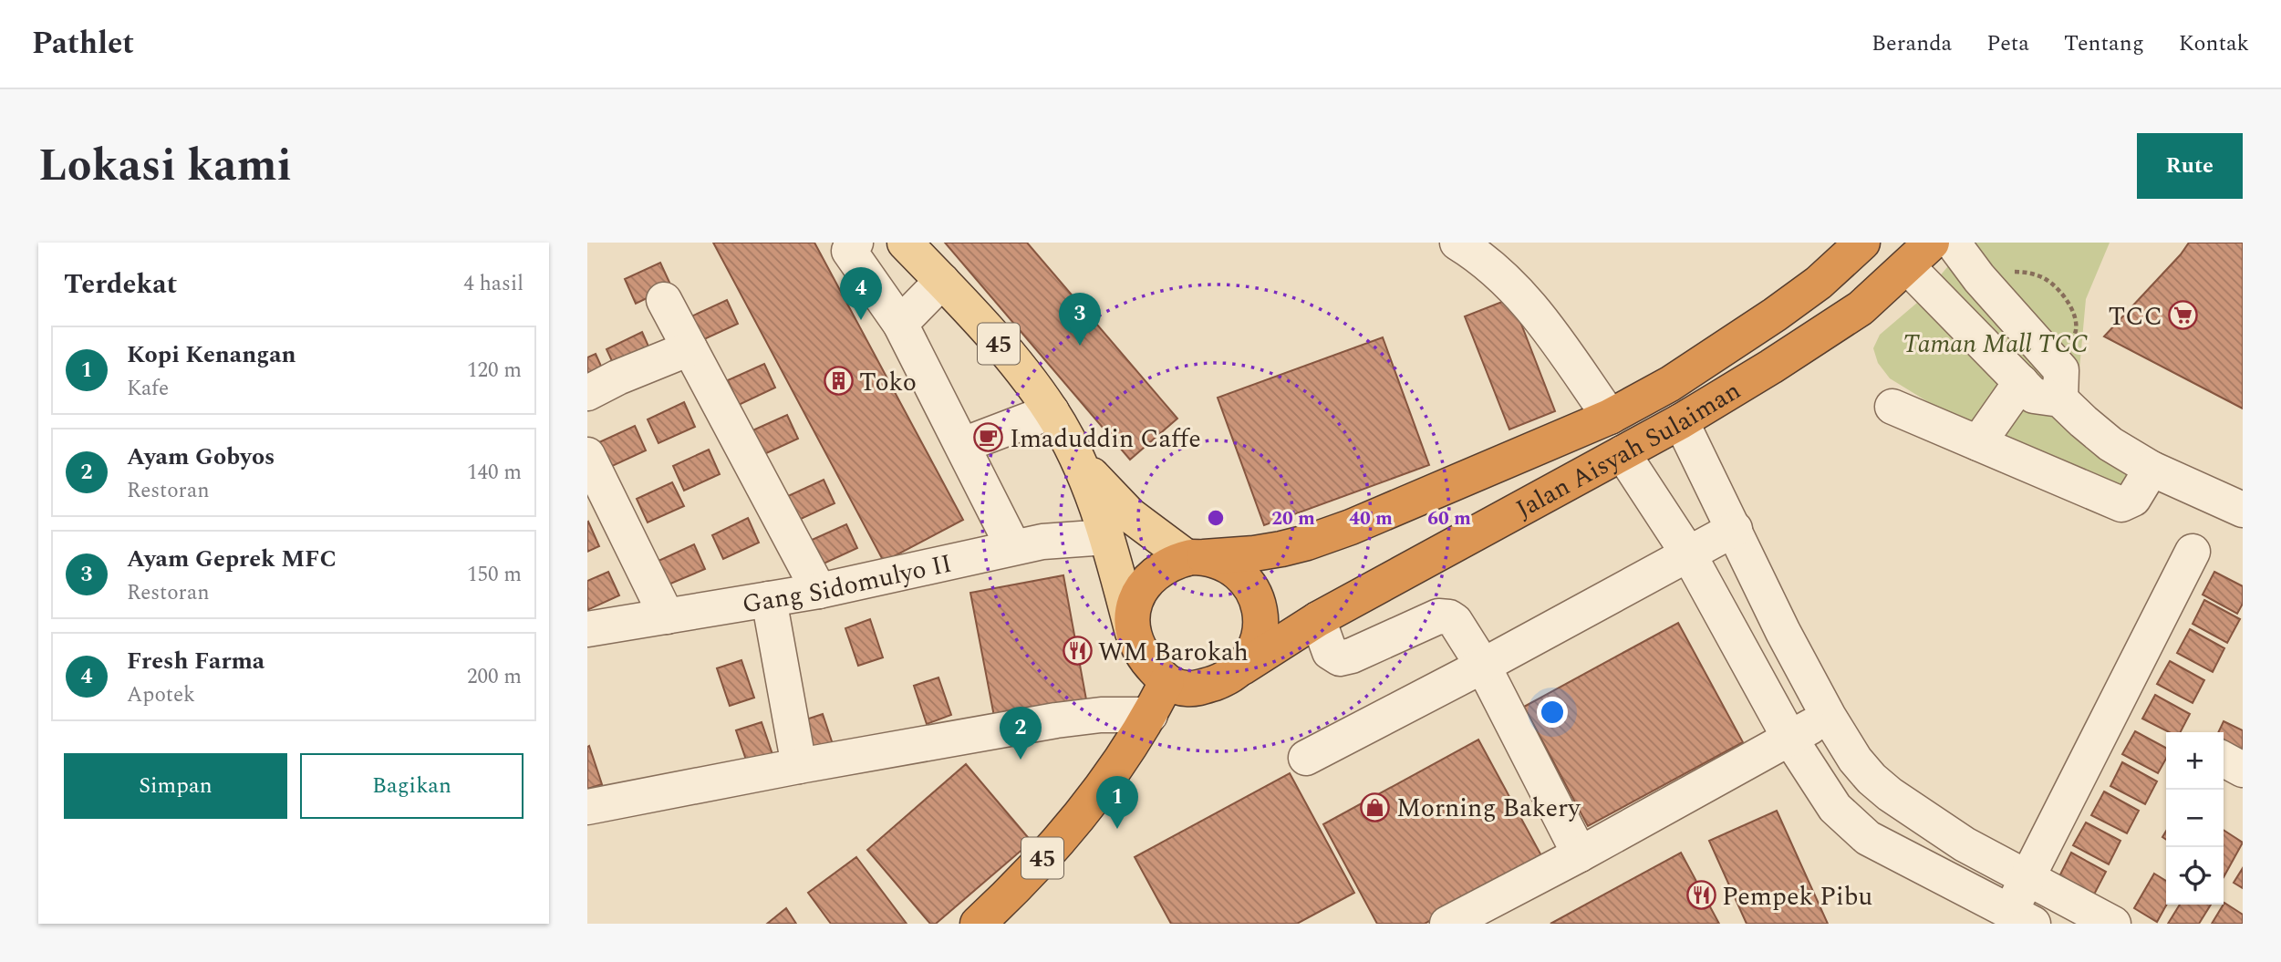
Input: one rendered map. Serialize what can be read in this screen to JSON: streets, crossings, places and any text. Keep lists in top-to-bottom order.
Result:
{
  "streets": {
    "highway": ["45", "Jalan Aisyah Sulaiman"],
    "street": ["Gang Sidomulyo II"]
  },
  "crossings": [
    ["45", "Jalan Aisyah Sulaiman"],
    ["45", "Gang Sidomulyo II"]
  ],
  "parks": ["Taman Mall TCC"],
  "places": {
    "supermarket": ["TCC"],
    "building": ["Toko"],
    "cafe": ["Imaduddin Caffe"],
    "restaurant": ["WM Barokah", "Pempek Pibu"],
    "shop": ["Morning Bakery"]
  },
  "page": {
    "header": "Pathlet",
    "nav": [
      "Beranda",
      "Peta",
      "Tentang",
      "Kontak"
    ],
    "title": "Lokasi kami",
    "buttons": [
      "Rute",
      ["Simpan", "Bagikan"]
    ],
    "heading": ["Terdekat", "4 hasil"],
    "pins": [
      "4",
      "3",
      "2",
      "1"
    ],
    "list": [
      {
        "mark": "1",
        "name": "Kopi Kenangan",
        "note": "Kafe",
        "value": "120 m"
      },
      {
        "mark": "2",
        "name": "Ayam Gobyos",
        "note": "Restoran",
        "value": "140 m"
      },
      {
        "mark": "3",
        "name": "Ayam Geprek MFC",
        "note": "Restoran",
        "value": "150 m"
      },
      {
        "mark": "4",
        "name": "Fresh Farma",
        "note": "Apotek",
        "value": "200 m"
      }
    ],
    "map_buttons": ["+", "−"]
  },
  "rings": ["20 m", "40 m", "60 m"]
}
